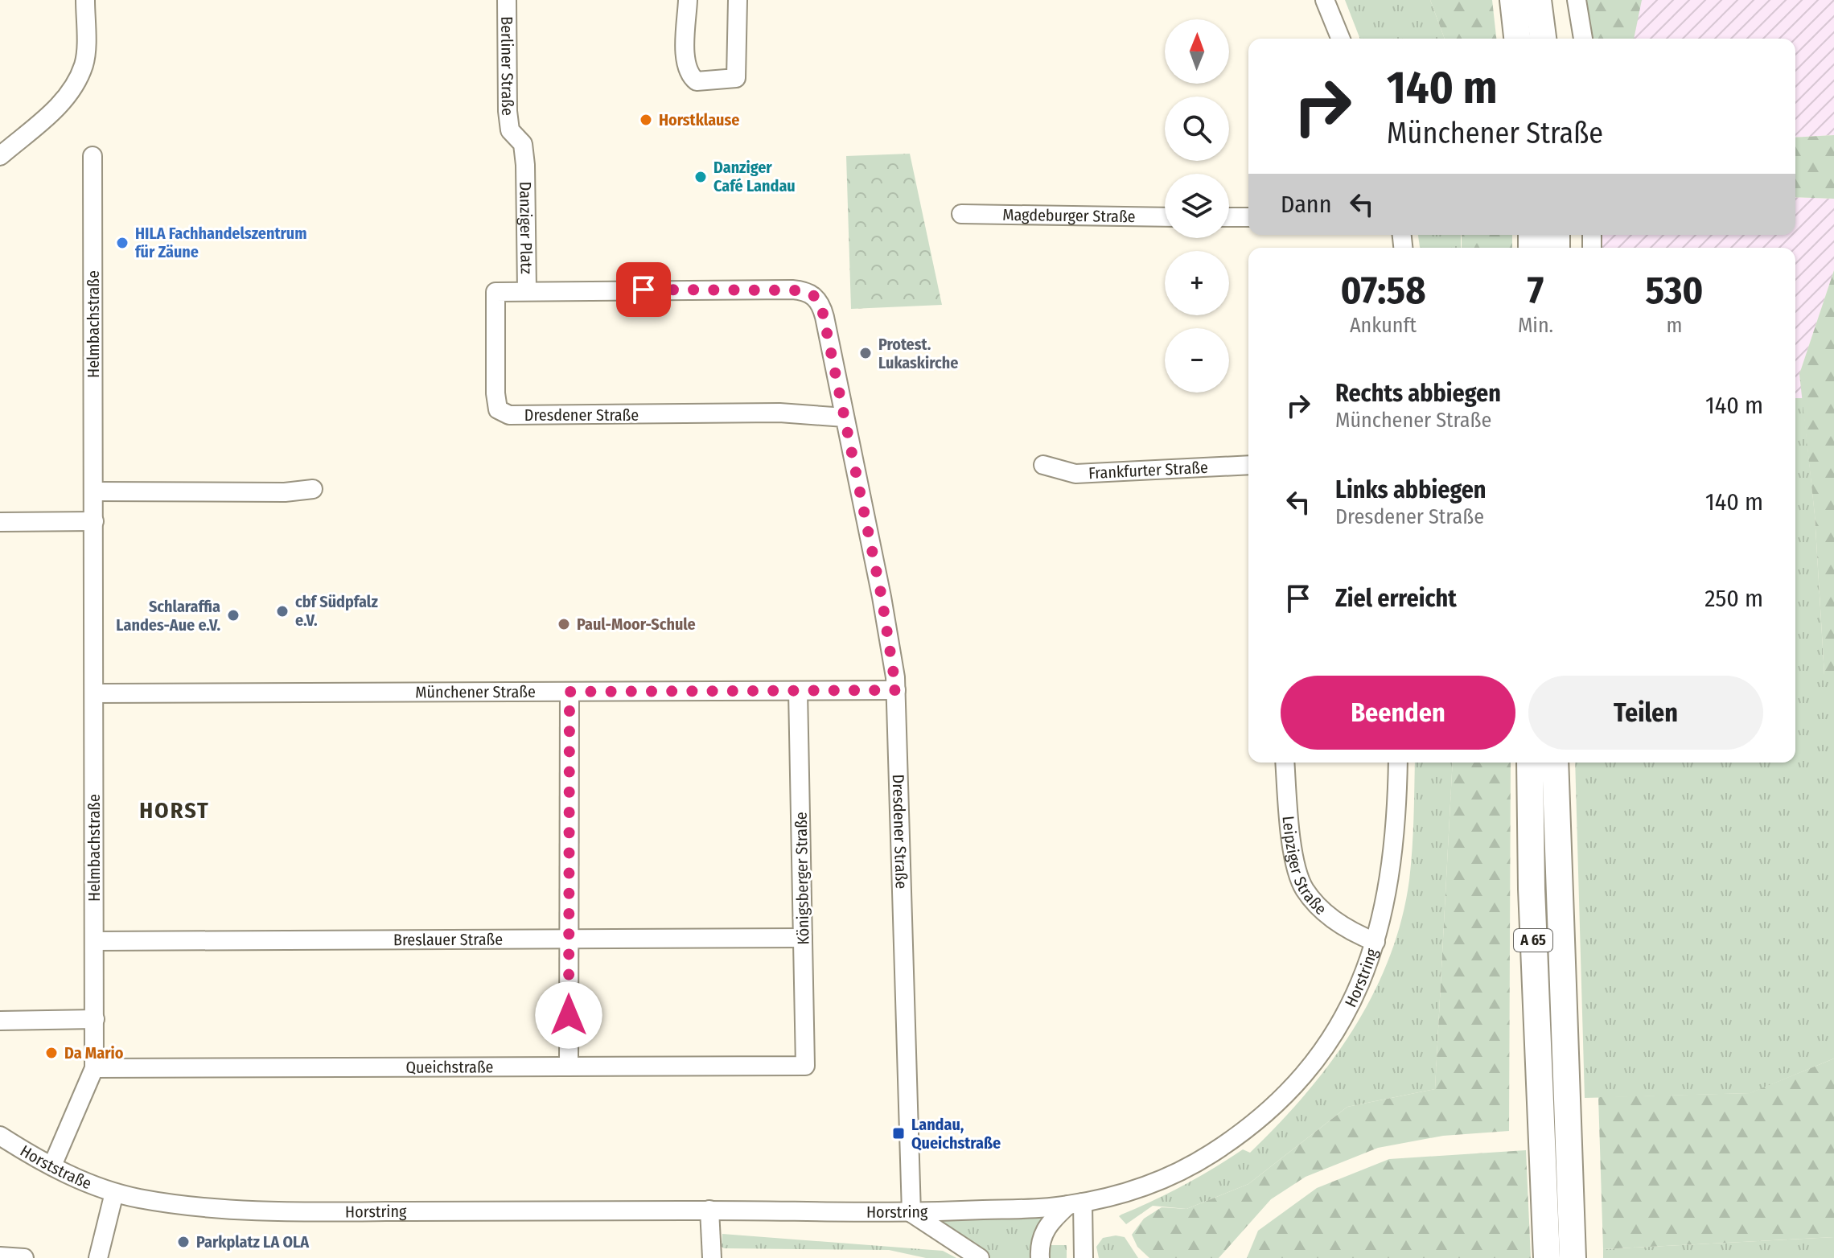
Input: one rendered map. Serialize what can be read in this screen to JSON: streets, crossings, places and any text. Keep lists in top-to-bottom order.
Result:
{
  "streets": {
    "highway": ["A 65"],
    "street": [
      "Berliner Straße",
      "Magdeburger Straße",
      "Danziger Platz",
      "Helmbachstraße",
      "Dresdener Straße",
      "Frankfurter Straße",
      "Münchener Straße",
      "Leipziger Straße",
      "Königsberger Straße",
      "Breslauer Straße",
      "Horstring",
      "Queichstraße",
      "Horststraße"
    ]
  },
  "crossings": [
    ["Berliner Straße", "Danziger Platz"],
    ["Danziger Platz", "Dresdener Straße"],
    ["Helmbachstraße", "Münchener Straße"],
    ["Helmbachstraße", "Breslauer Straße"],
    ["Helmbachstraße", "Queichstraße"],
    ["Helmbachstraße", "Horststraße"],
    ["Dresdener Straße", "Münchener Straße"],
    ["Dresdener Straße", "Horstring"],
    ["Münchener Straße", "Königsberger Straße"],
    ["Leipziger Straße", "Horstring"],
    ["Königsberger Straße", "Breslauer Straße"],
    ["Königsberger Straße", "Queichstraße"],
    ["Horstring", "Horststraße"]
  ],
  "districts": ["HORST"],
  "places": {
    "other": [
      "Horstklause",
      "Danziger Café Landau",
      "HILA Fachhandelszentrum für Zäune",
      "Protest. Lukaskirche",
      "cbf Südpfalz e.V.",
      "Schlaraffia Landes-Aue e.V.",
      "Paul-Moor-Schule",
      "Da Mario",
      "Parkplatz LA OLA"
    ],
    "transit": ["Landau, Queichstraße"]
  },
  "north": "top",
  "page": {
    "map_buttons": ["+", "−"],
    "turn": ["140 m", "Münchener Straße"],
    "then": "Dann",
    "eta": [
      "07:58",
      "Ankunft",
      "7",
      "Min.",
      "530",
      "m"
    ],
    "list": [
      {
        "name": "Rechts abbiegen",
        "note": "Münchener Straße",
        "value": "140 m"
      },
      {
        "name": "Links abbiegen",
        "note": "Dresdener Straße",
        "value": "140 m"
      },
      {
        "name": "Ziel erreicht",
        "value": "250 m"
      }
    ],
    "buttons": ["Beenden", "Teilen"]
  }
}
